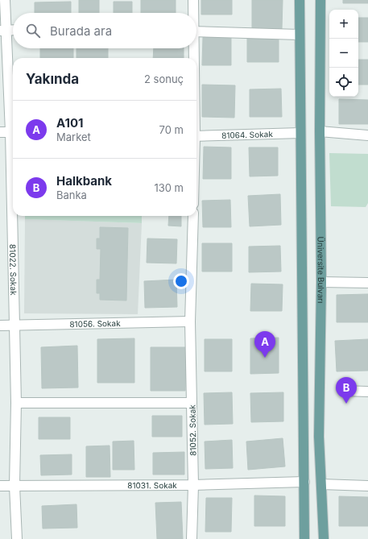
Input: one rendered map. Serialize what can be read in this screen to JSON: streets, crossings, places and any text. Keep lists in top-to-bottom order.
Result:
{
  "streets": {
    "main road": ["Üniversite Bulvarı"],
    "street": [
      "81064. Sokak",
      "81022. Sokak",
      "81056. Sokak",
      "81052. Sokak",
      "81031. Sokak"
    ]
  },
  "crossings": [
    ["81022. Sokak", "81056. Sokak"],
    ["81022. Sokak", "81031. Sokak"],
    ["81056. Sokak", "81052. Sokak"],
    ["81052. Sokak", "81031. Sokak"]
  ],
  "page": {
    "map_buttons": ["+", "−"],
    "search": "Burada ara",
    "heading": ["Yakında", "2 sonuç"],
    "list": [
      {
        "mark": "A",
        "name": "A101",
        "note": "Market",
        "value": "70 m"
      },
      {
        "mark": "B",
        "name": "Halkbank",
        "note": "Banka",
        "value": "130 m"
      }
    ],
    "pins": ["A", "B"]
  }
}
